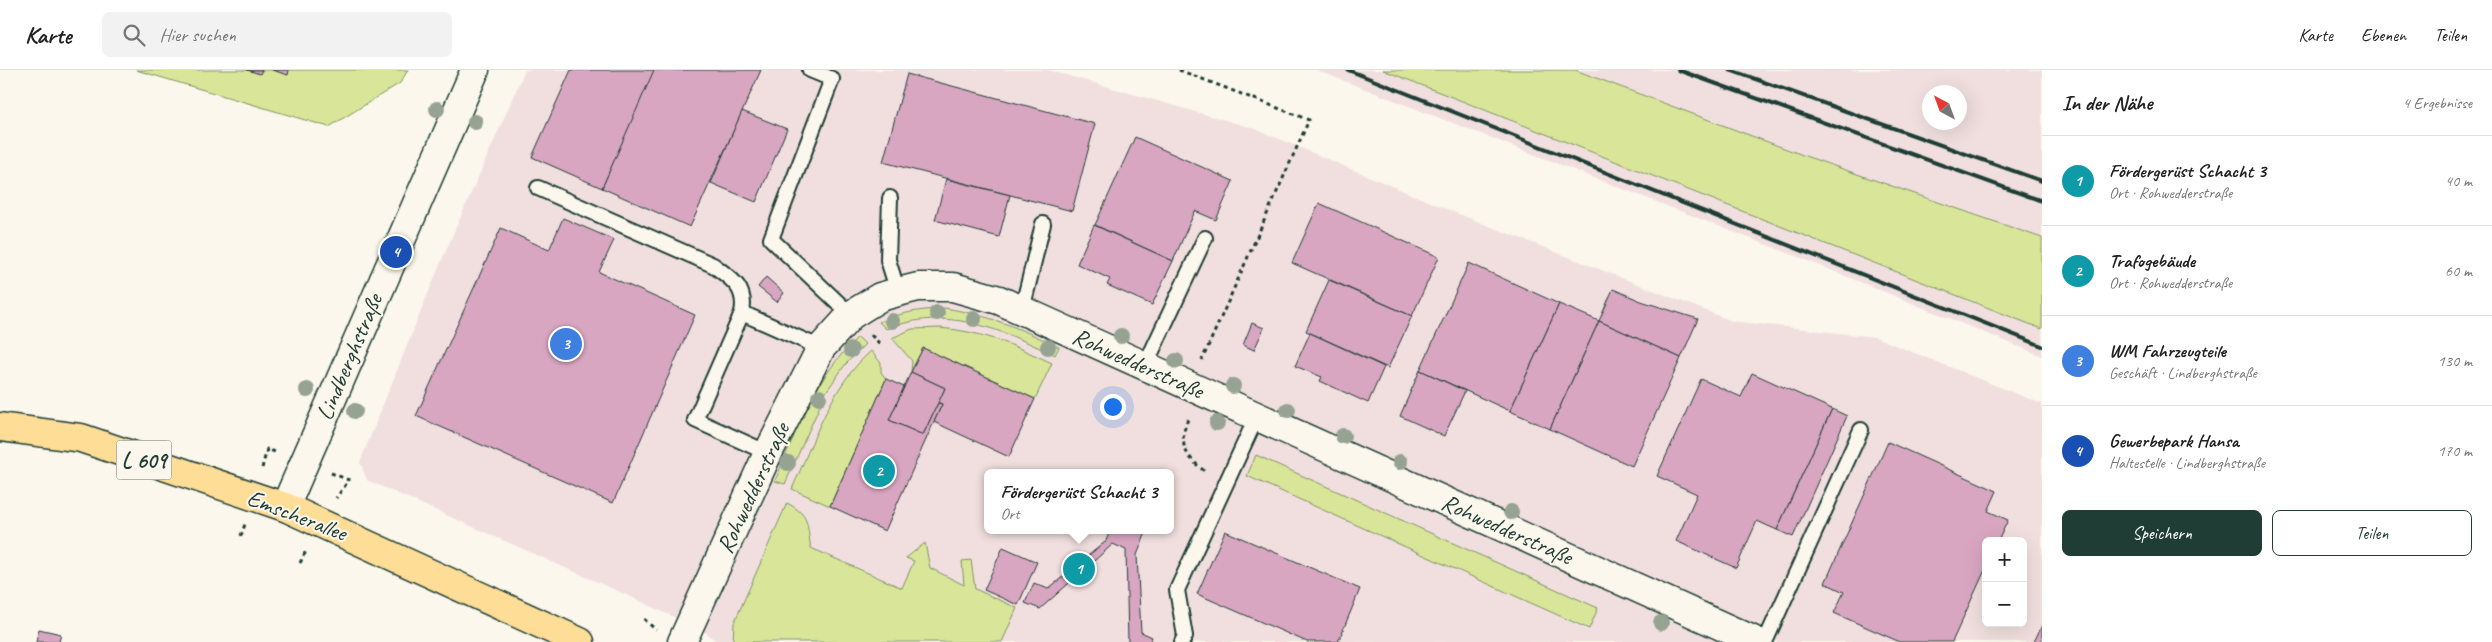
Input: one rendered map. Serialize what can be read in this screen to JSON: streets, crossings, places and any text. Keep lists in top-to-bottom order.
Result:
{
  "streets": {
    "main road": ["L 609", "Emscherallee"],
    "street": ["Lindberghstraße", "Rohwedderstraße"]
  },
  "crossings": [
    ["Lindberghstraße", "Emscherallee"]
  ],
  "north": "top left",
  "page": {
    "header": "Karte",
    "search": "Hier suchen",
    "nav": ["Karte", "Ebenen", "Teilen"],
    "heading": ["In der Nähe", "4 Ergebnisse"],
    "list": [
      {
        "mark": "1",
        "name": "Fördergerüst Schacht 3",
        "note": "Ort · Rohwedderstraße",
        "value": "40 m"
      },
      {
        "mark": "2",
        "name": "Trafogebäude",
        "note": "Ort · Rohwedderstraße",
        "value": "60 m"
      },
      {
        "mark": "3",
        "name": "WM Fahrzeugteile",
        "note": "Geschäft · Lindberghstraße",
        "value": "130 m"
      },
      {
        "mark": "4",
        "name": "Gewerbepark Hansa",
        "note": "Haltestelle · Lindberghstraße",
        "value": "170 m"
      }
    ],
    "pins": [
      "4",
      "3",
      "2",
      "1"
    ],
    "popup": ["Fördergerüst Schacht 3", "Ort"],
    "buttons": ["Speichern", "Teilen"],
    "map_buttons": ["+", "−"]
  }
}
